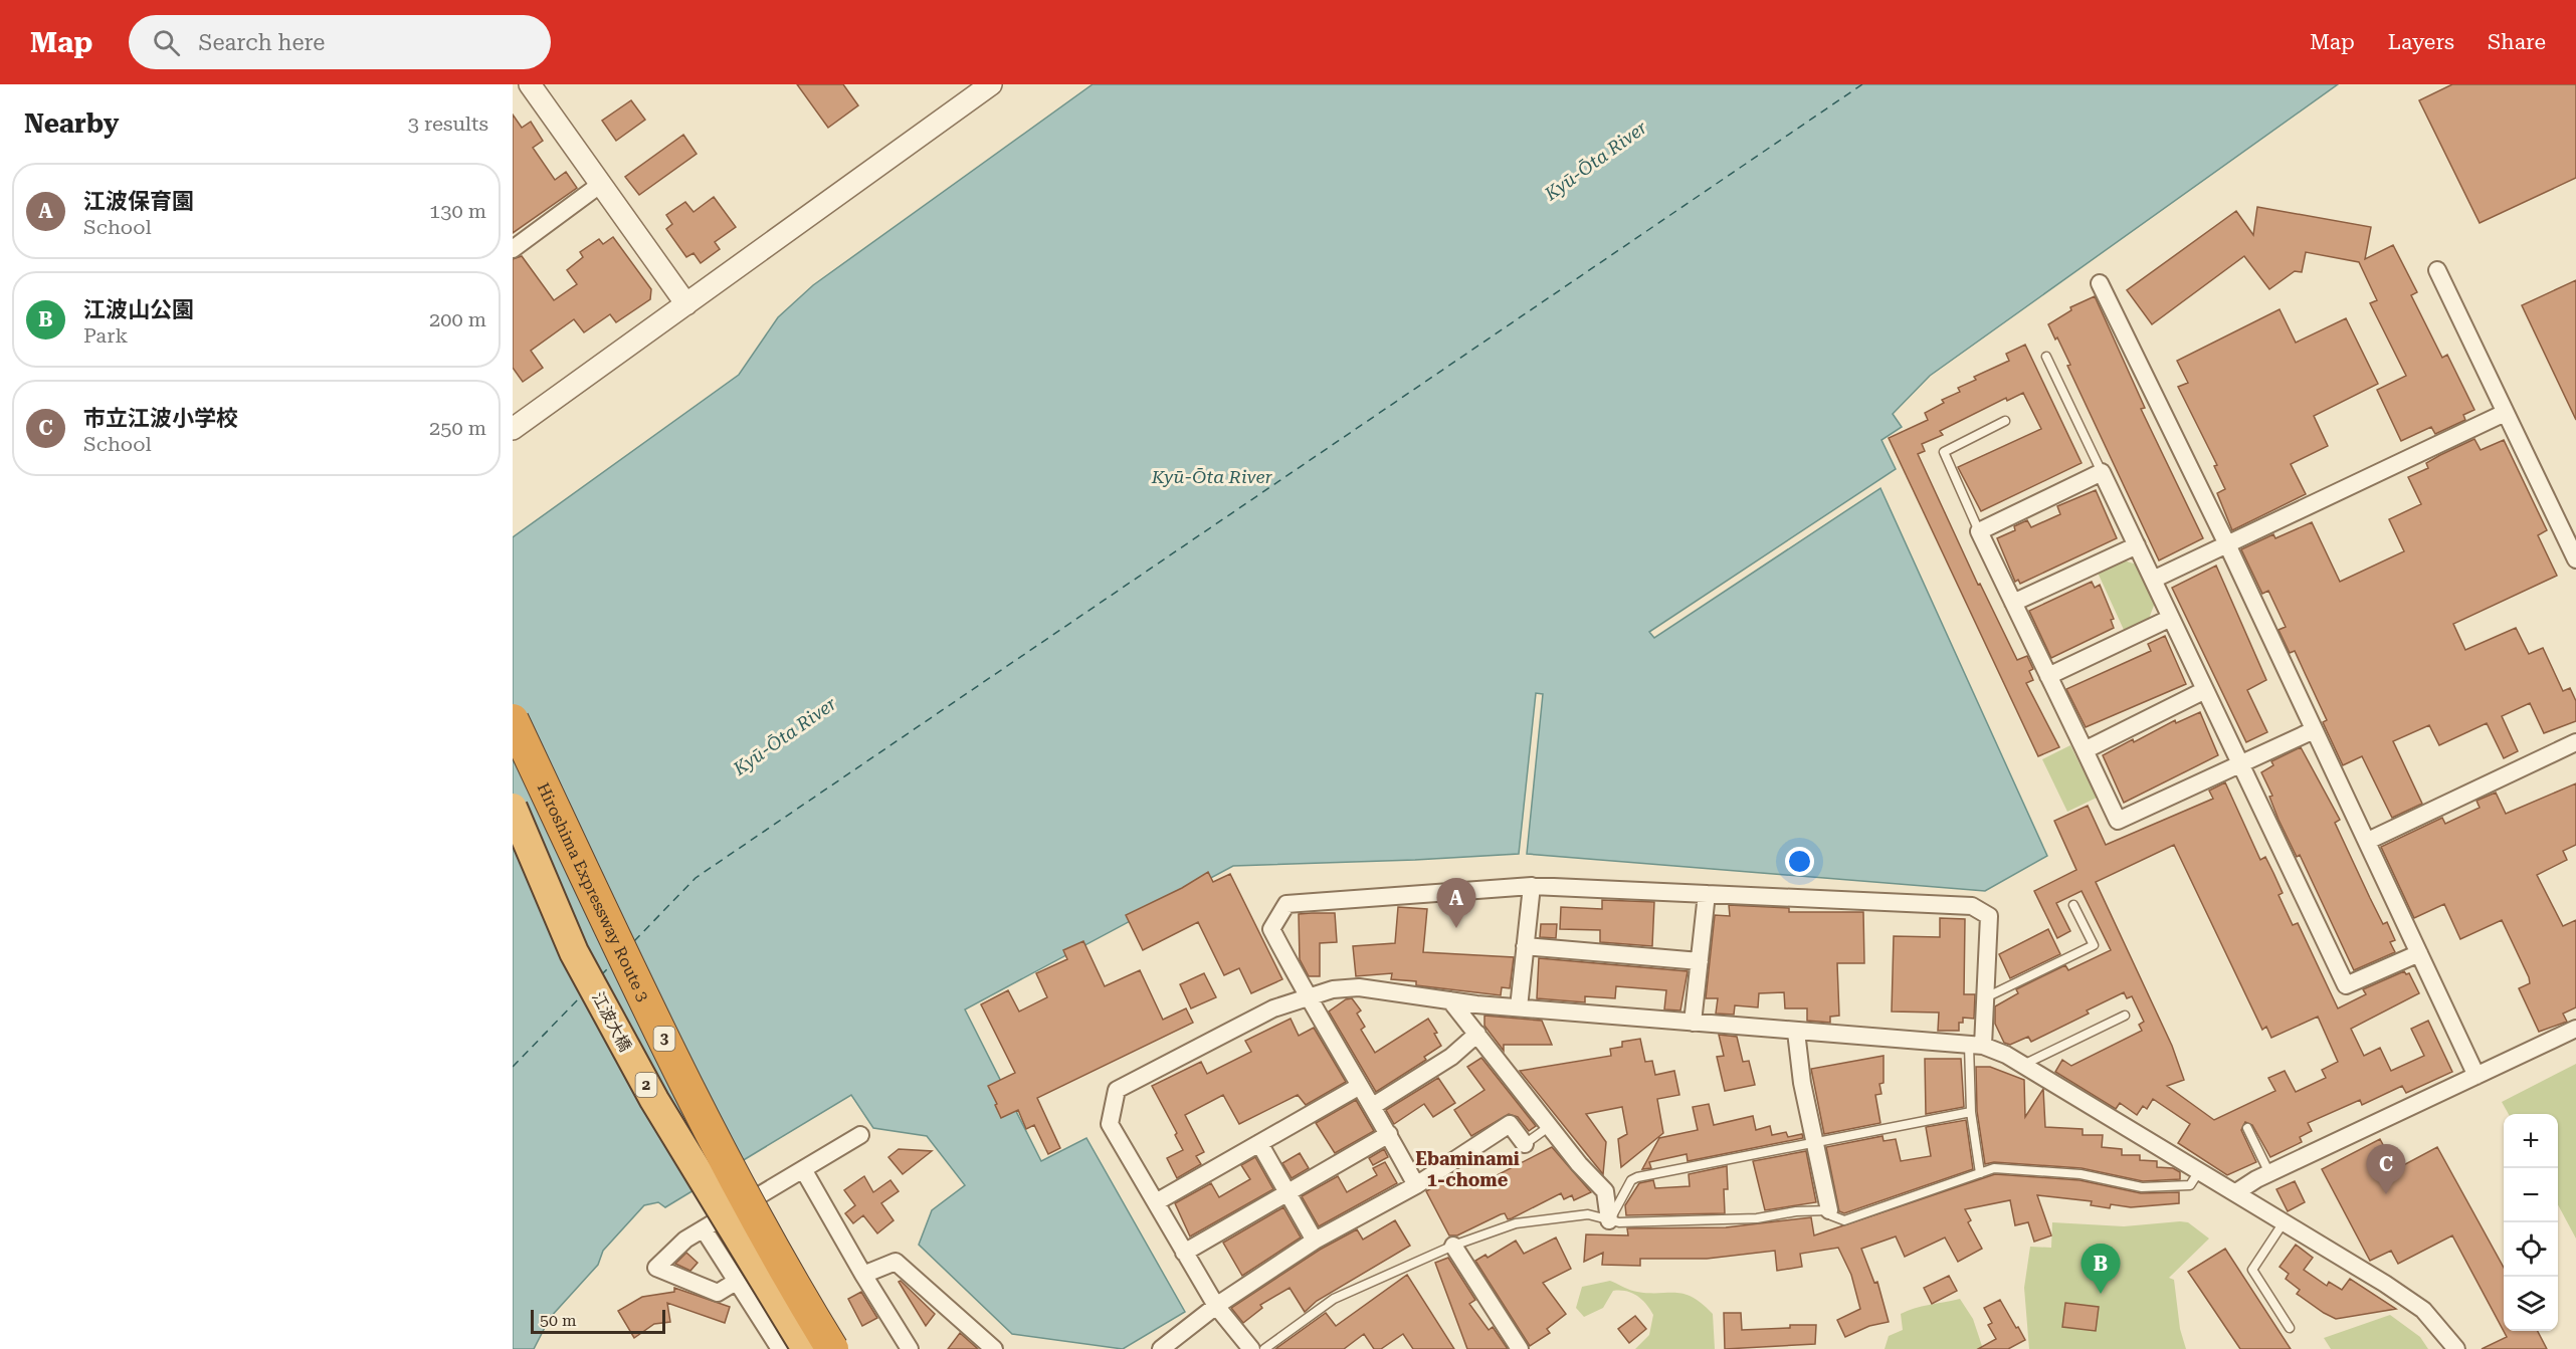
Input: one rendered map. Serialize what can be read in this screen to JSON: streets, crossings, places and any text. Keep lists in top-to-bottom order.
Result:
{
  "streets": {
    "highway": [
      "Hiroshima Expressway Route 3",
      "江波大橋",
      "3",
      "2"
    ]
  },
  "districts": ["Ebaminami 1-chome"],
  "water": ["Kyū-Ōta River"],
  "scale_bar": "50 m",
  "page": {
    "header": "Map",
    "search": "Search here",
    "nav": ["Map", "Layers", "Share"],
    "heading": ["Nearby", "3 results"],
    "list": [
      {
        "mark": "A",
        "name": "江波保育園",
        "note": "School",
        "value": "130 m"
      },
      {
        "mark": "B",
        "name": "江波山公園",
        "note": "Park",
        "value": "200 m"
      },
      {
        "mark": "C",
        "name": "市立江波小学校",
        "note": "School",
        "value": "250 m"
      }
    ],
    "pins": ["A", "C", "B"],
    "map_buttons": ["+", "−"],
    "scale": "50 m"
  }
}
